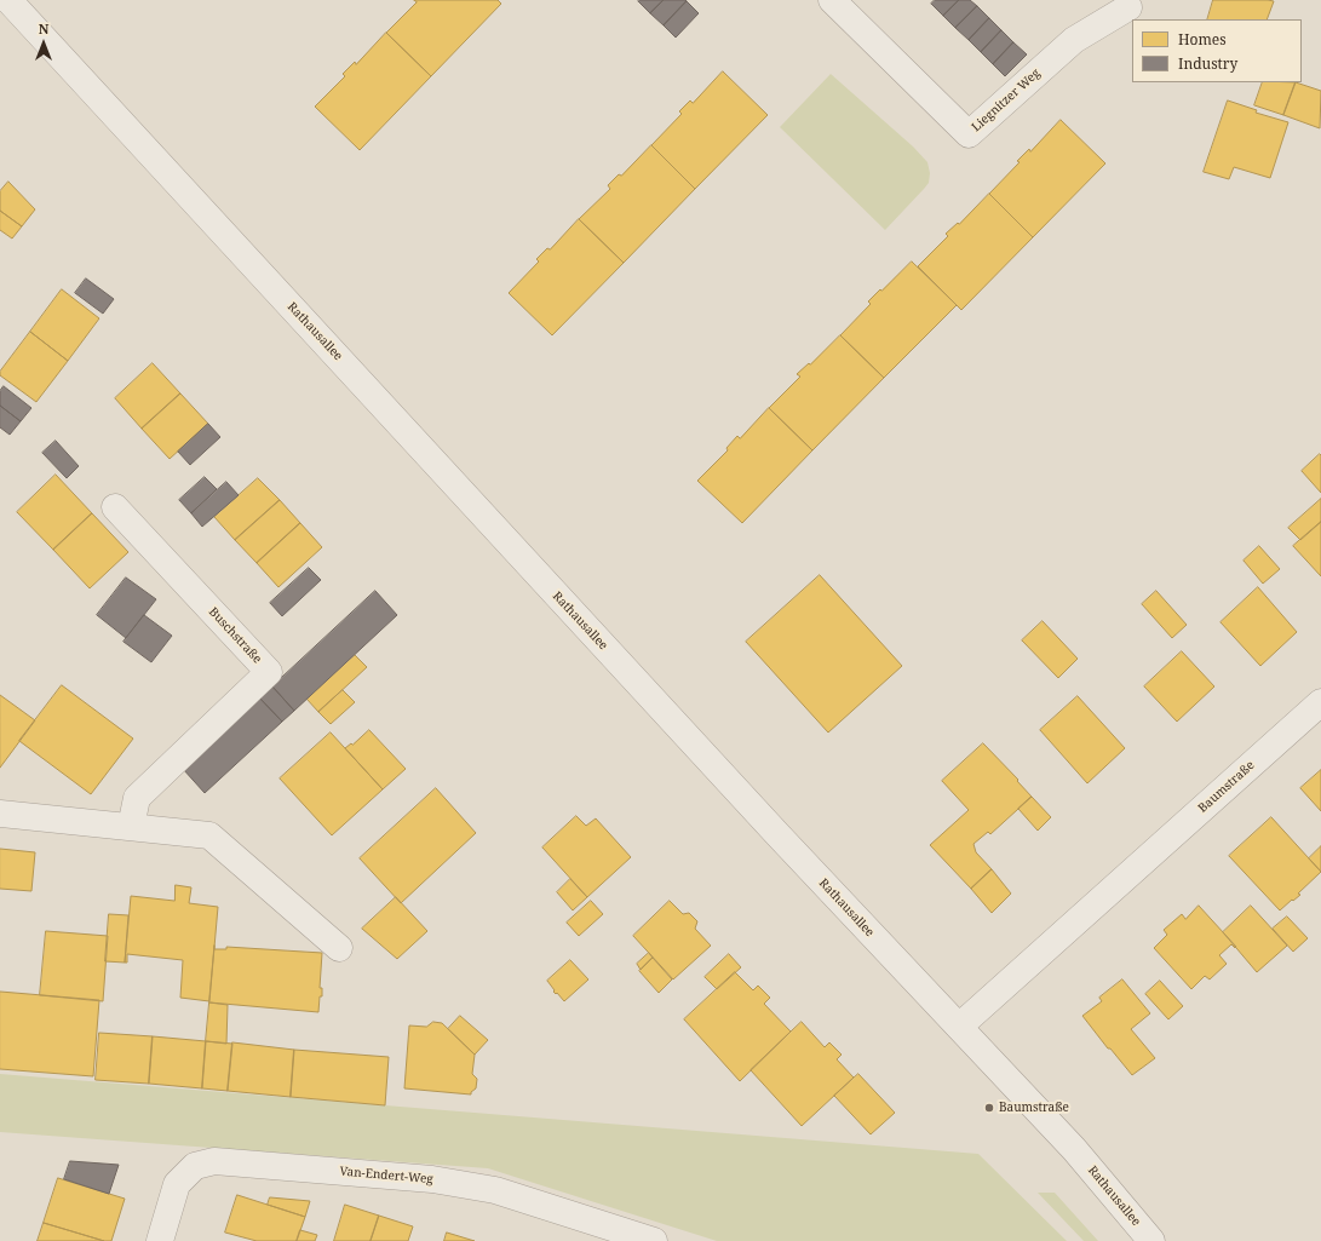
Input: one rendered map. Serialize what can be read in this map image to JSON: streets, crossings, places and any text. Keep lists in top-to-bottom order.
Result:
{
  "streets": {
    "street": [
      "Liegnitzer Weg",
      "Rathausallee",
      "Buschstraße",
      "Baumstraße",
      "Van-Endert-Weg"
    ]
  },
  "crossings": [
    ["Rathausallee", "Baumstraße"]
  ],
  "places": ["Baumstraße"],
  "legend": ["Homes", "Industry"],
  "north": "top"
}
